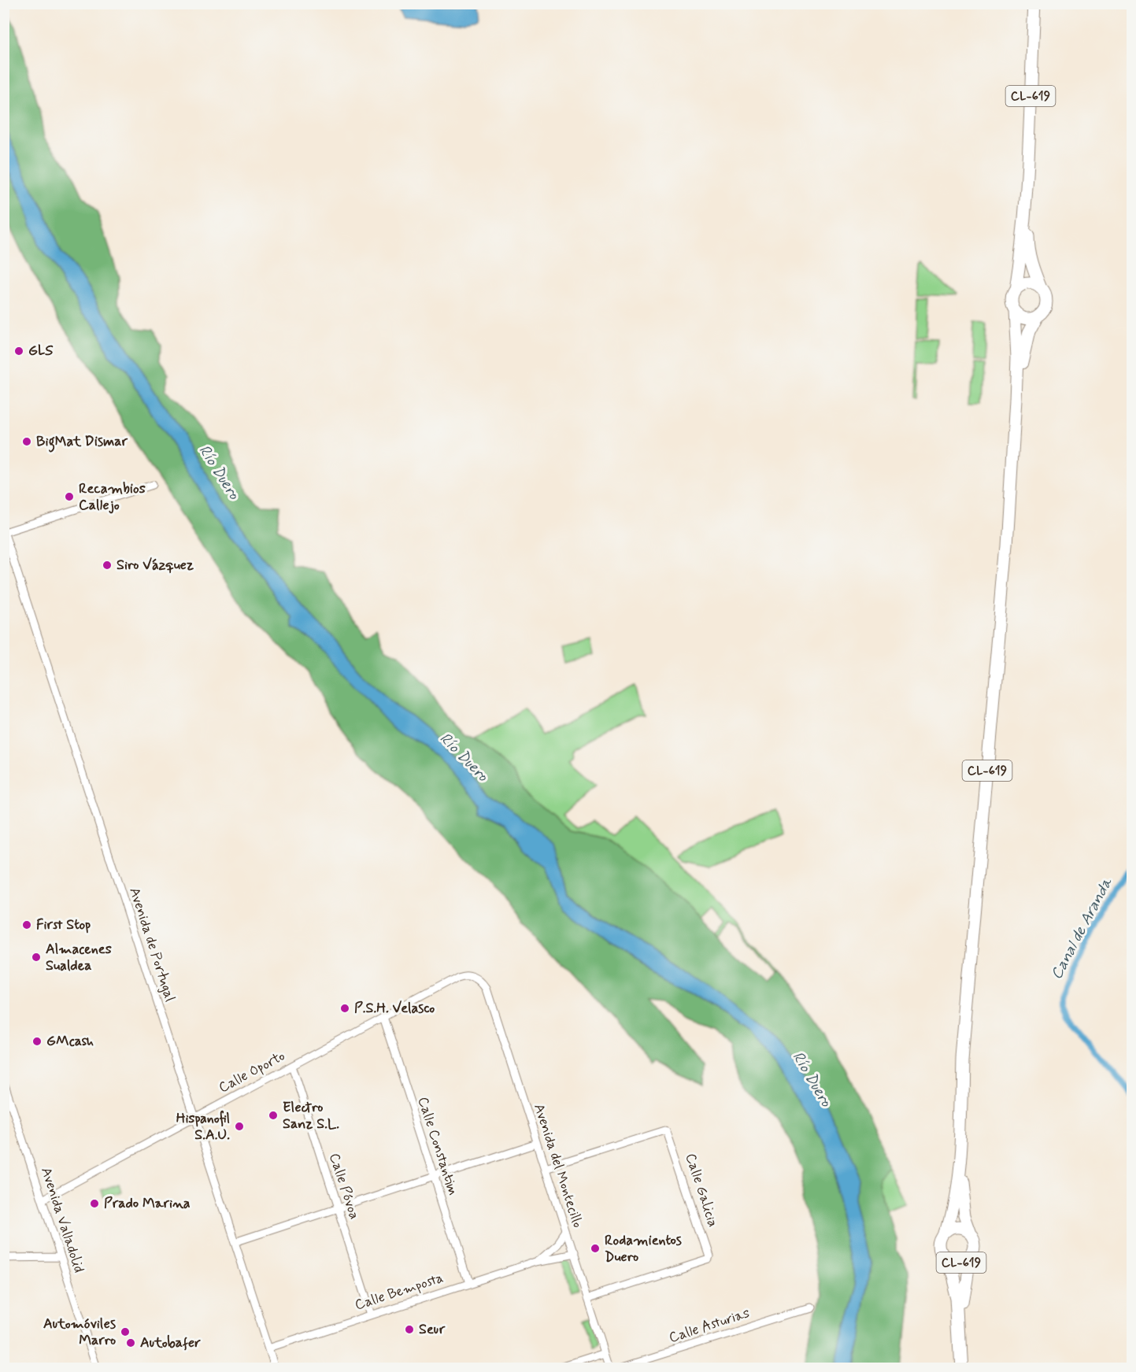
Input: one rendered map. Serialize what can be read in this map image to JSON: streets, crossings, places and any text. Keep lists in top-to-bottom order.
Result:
{
  "streets": {
    "main road": ["CL-619"],
    "street": [
      "Avenida de Portugal",
      "Calle Oporto",
      "Calle Constantim",
      "Avenida del Montecillo",
      "Calle Póvoa",
      "Calle Galicia",
      "Avenida Valladolid",
      "Calle Bemposta",
      "Calle Asturias"
    ]
  },
  "crossings": [
    ["Avenida de Portugal", "Calle Oporto"],
    ["Avenida de Portugal", "Calle Bemposta"],
    ["Calle Oporto", "Calle Constantim"],
    ["Calle Oporto", "Avenida del Montecillo"],
    ["Calle Oporto", "Calle Póvoa"],
    ["Calle Oporto", "Avenida Valladolid"],
    ["Calle Constantim", "Calle Bemposta"],
    ["Avenida del Montecillo", "Calle Galicia"],
    ["Avenida del Montecillo", "Calle Bemposta"],
    ["Calle Póvoa", "Calle Bemposta"]
  ],
  "water": ["Río Duero", "Canal de Aranda"],
  "places": [
    "GLS",
    "BigMat Dismar",
    "Recambios Callejo",
    "Siro Vázquez",
    "First Stop",
    "Almacenes Sualdea",
    "P.S.H. Velasco",
    "GMcash",
    "Electro Sanz S.L.",
    "Hispanofil S.A.U.",
    "Prado Marina",
    "Rodamientos Duero",
    "Seur",
    "Automóviles Marro",
    "Autobafer"
  ]
}
